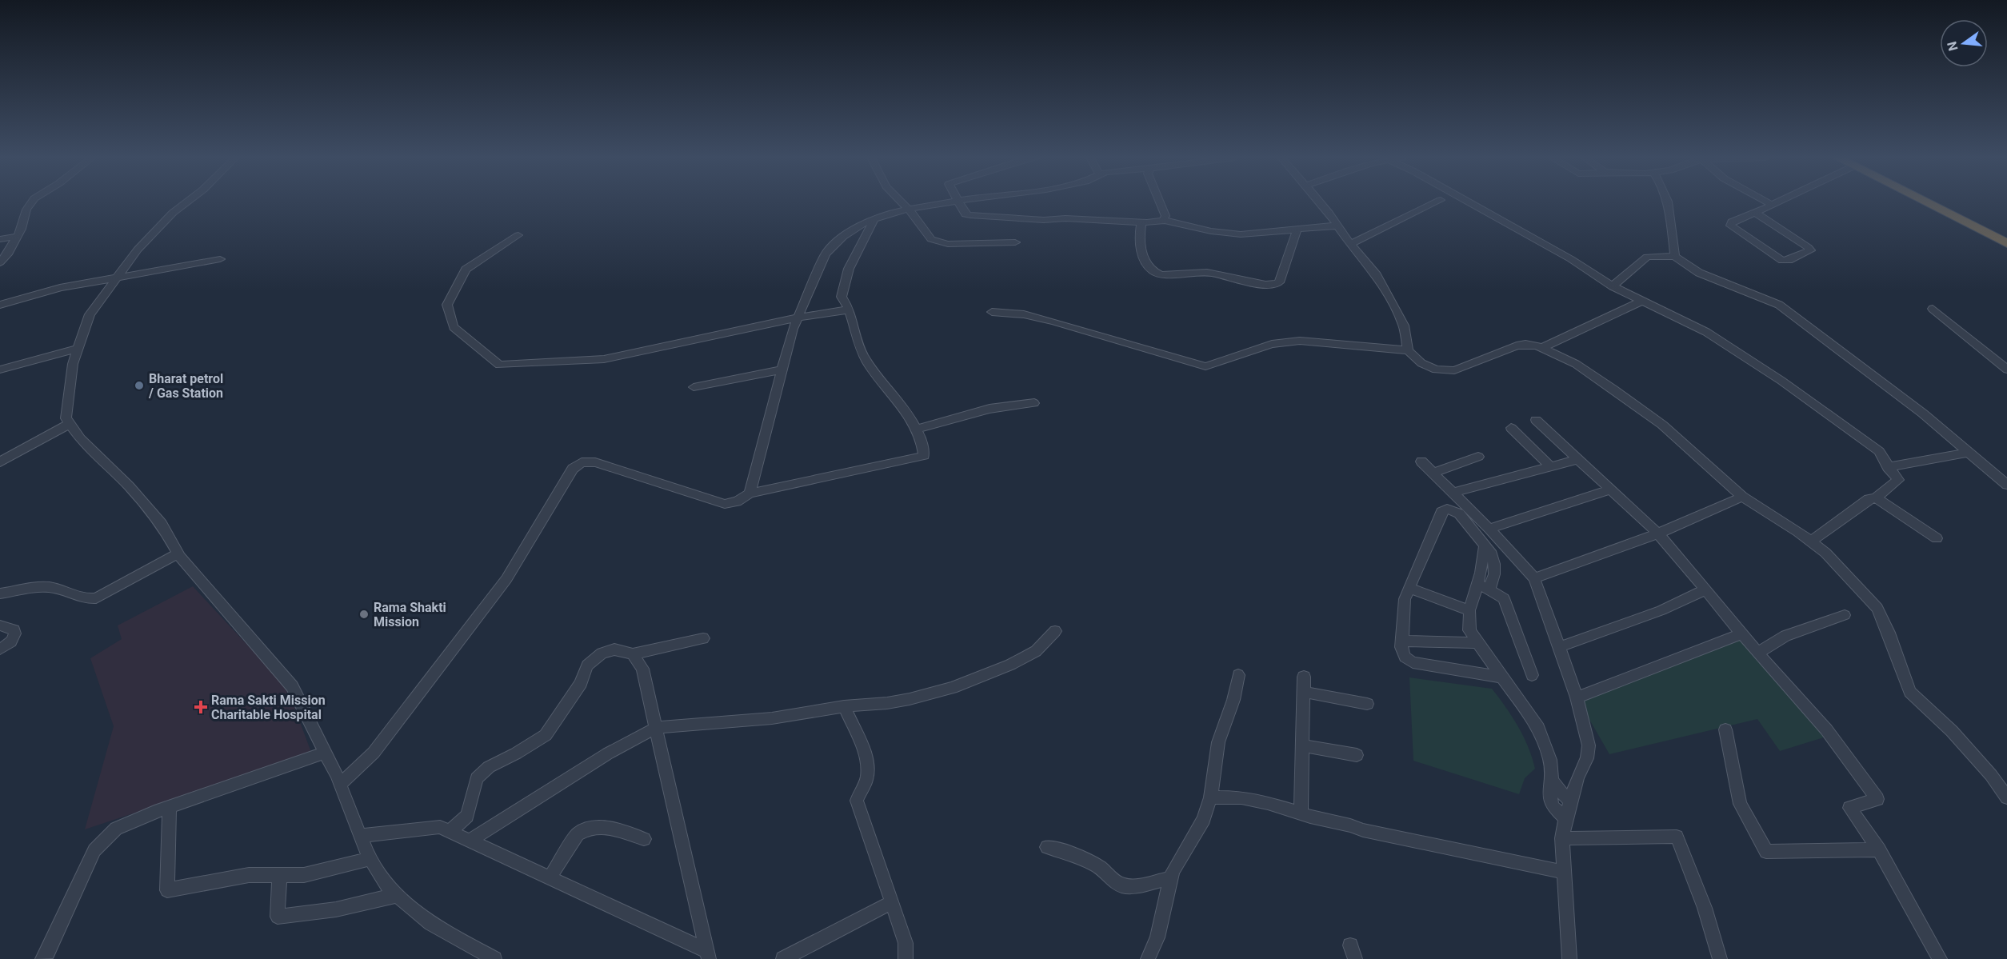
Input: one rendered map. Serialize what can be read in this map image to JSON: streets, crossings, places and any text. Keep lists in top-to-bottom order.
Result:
{
  "places": {
    "other": ["Bharat petrol / Gas Station", "Rama Shakti Mission"],
    "health": ["Rama Sakti Mission Charitable Hospital"]
  },
  "north": "left"
}
